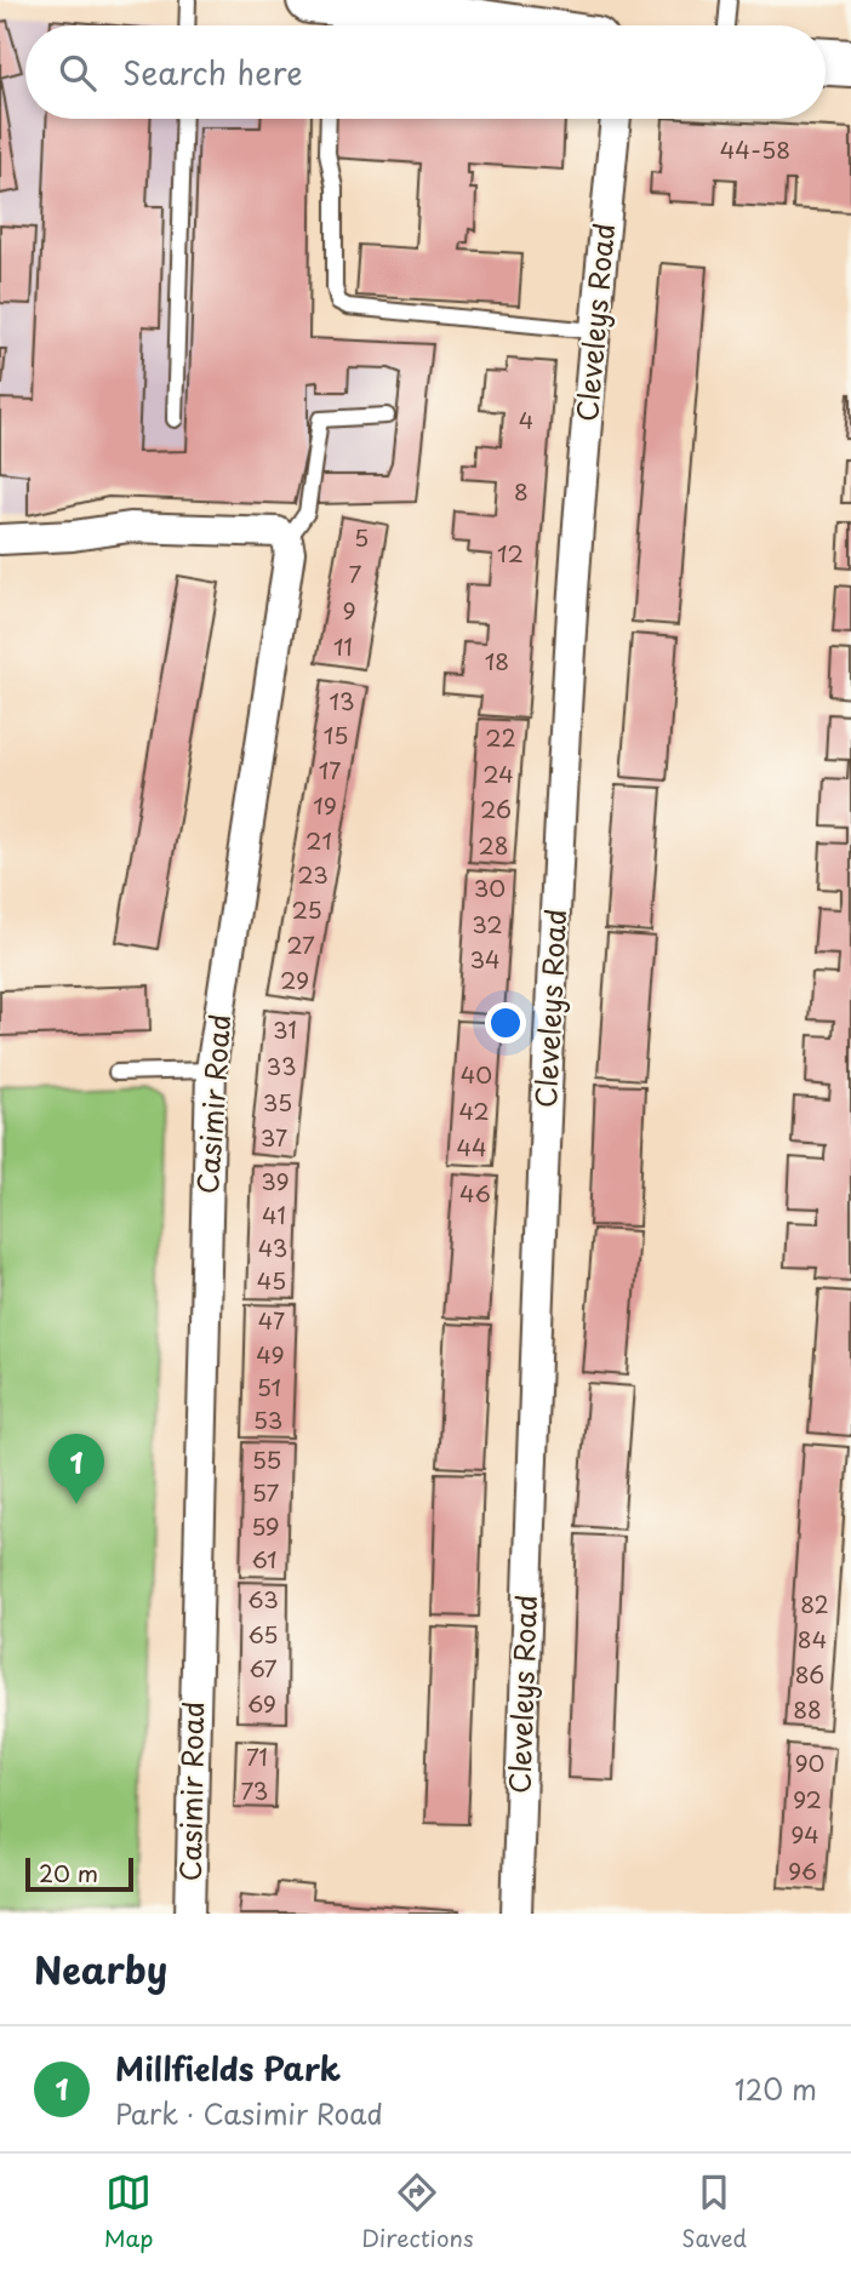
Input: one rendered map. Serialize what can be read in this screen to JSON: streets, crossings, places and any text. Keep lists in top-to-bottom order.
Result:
{
  "streets": {
    "street": ["Cleveleys Road", "Casimir Road"]
  },
  "house_numbers": [
    "44-58",
    "4",
    "8",
    "5",
    "12",
    "7",
    "9",
    "11",
    "18",
    "13",
    "15",
    "22",
    "17",
    "24",
    "19",
    "26",
    "21",
    "28",
    "23",
    "30",
    "25",
    "32",
    "27",
    "34",
    "29",
    "31",
    "33",
    "40",
    "35",
    "42",
    "37",
    "44",
    "39",
    "46",
    "41",
    "43",
    "45",
    "47",
    "49",
    "51",
    "53",
    "55",
    "57",
    "59",
    "61",
    "63",
    "82",
    "65",
    "84",
    "67",
    "86",
    "69",
    "88",
    "71",
    "90",
    "73",
    "92",
    "94",
    "96"
  ],
  "scale_bar": "20 m",
  "page": {
    "search": "Search here",
    "pins": "1",
    "scale": "20 m",
    "heading": "Nearby",
    "list": [
      {
        "mark": "1",
        "name": "Millfields Park",
        "note": "Park · Casimir Road",
        "value": "120 m"
      }
    ],
    "nav": ["Map", "Directions", "Saved"]
  }
}
